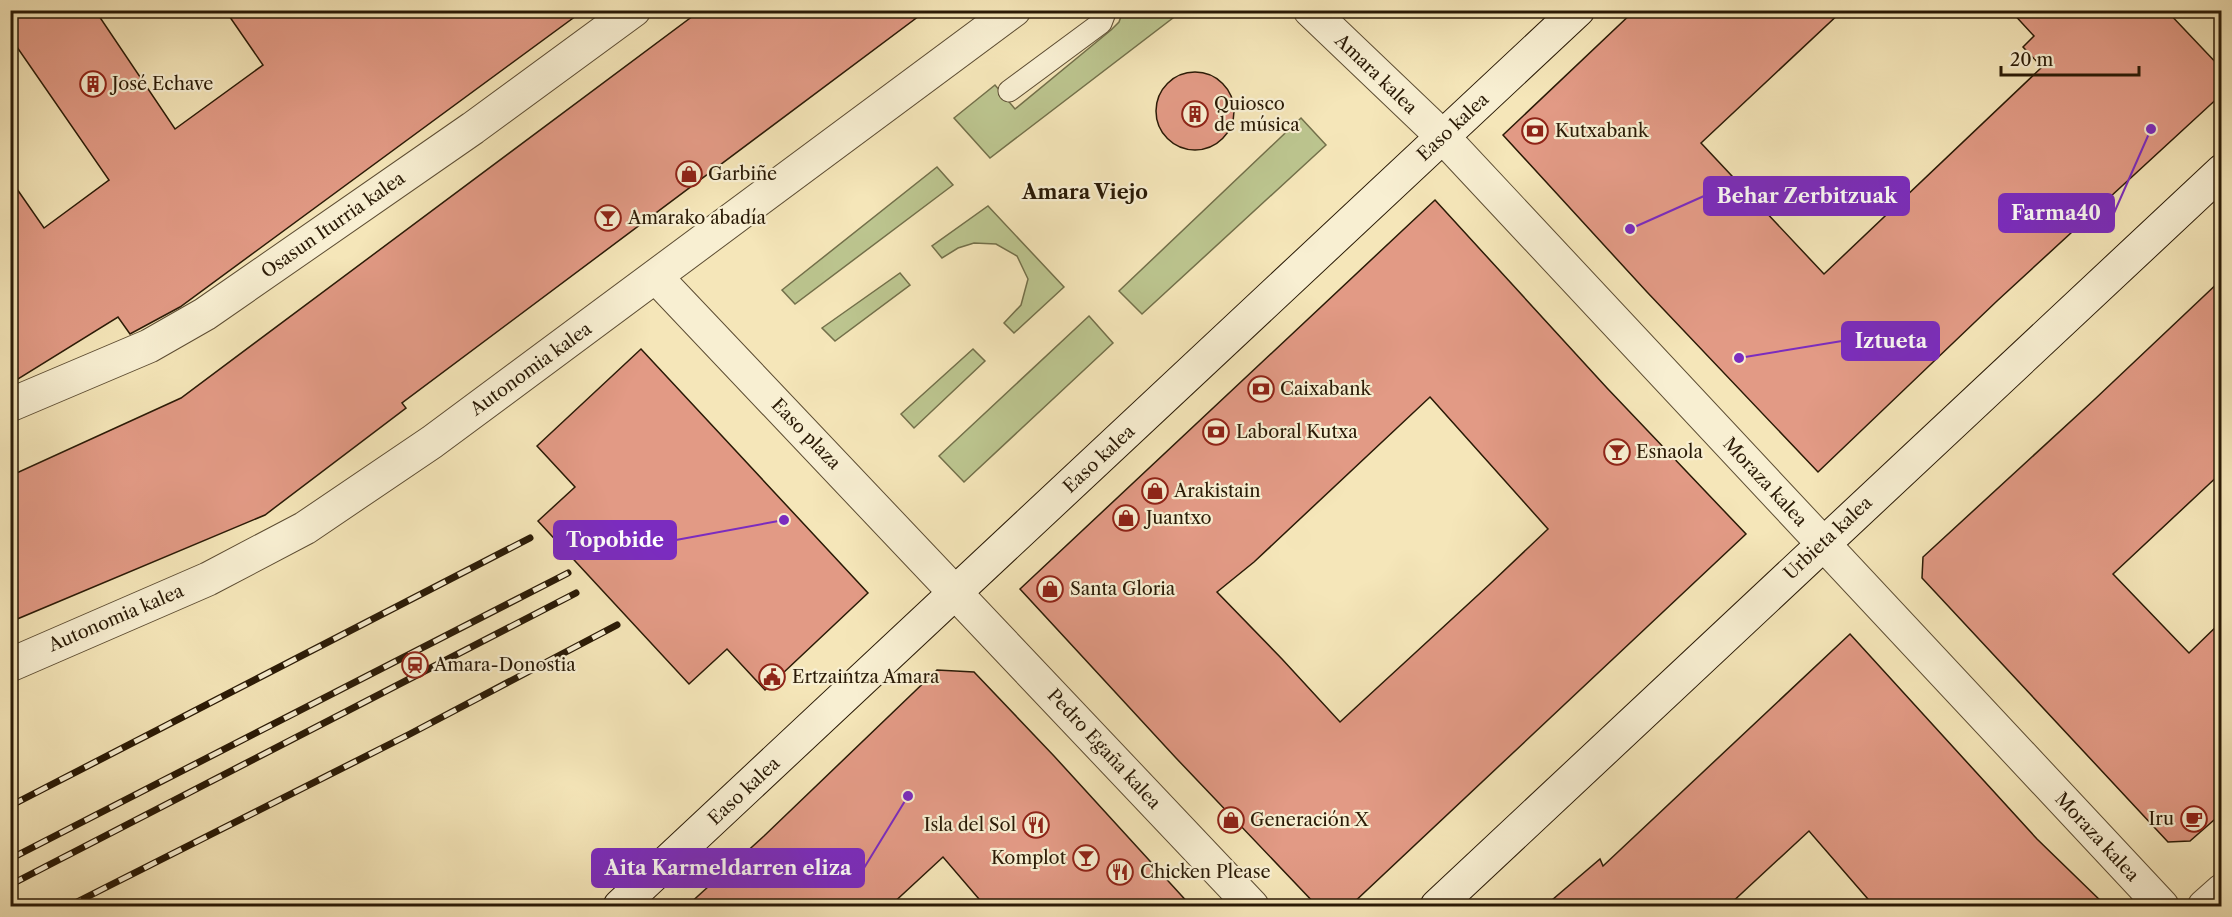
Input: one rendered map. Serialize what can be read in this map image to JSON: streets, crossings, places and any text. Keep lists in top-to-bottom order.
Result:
{
  "streets": {
    "street": [
      "Amara kalea",
      "Easo kalea",
      "Osasun Iturria kalea",
      "Autonomia kalea",
      "Easo plaza",
      "Moraza kalea",
      "Urbieta kalea",
      "Pedro Egaña kalea"
    ]
  },
  "crossings": [
    ["Amara kalea", "Easo kalea"],
    ["Amara kalea", "Moraza kalea"],
    ["Easo kalea", "Easo plaza"],
    ["Easo kalea", "Moraza kalea"],
    ["Easo kalea", "Pedro Egaña kalea"],
    ["Autonomia kalea", "Easo plaza"],
    ["Easo plaza", "Pedro Egaña kalea"],
    ["Moraza kalea", "Urbieta kalea"]
  ],
  "districts": ["Amara Viejo"],
  "places": {
    "building": ["José Echave", "Quiosco de música"],
    "other": [
      "Farma40",
      "Behar Zerbitzuak",
      "Iztueta",
      "Topobide",
      "Aita Karmeldarren eliza"
    ],
    "bank": ["Kutxabank", "Caixabank", "Laboral Kutxa"],
    "shop": [
      "Garbiñe",
      "Arakistain",
      "Juantxo",
      "Santa Gloria",
      "Generación X"
    ],
    "bar": ["Amarako abadía", "Esnaola", "Komplot"],
    "station": ["Amara-Donostia"],
    "public building": ["Ertzaintza Amara"],
    "cafe": ["Iru"],
    "restaurant": ["Isla del Sol", "Chicken Please"]
  },
  "scale_bar": "20 m"
}
